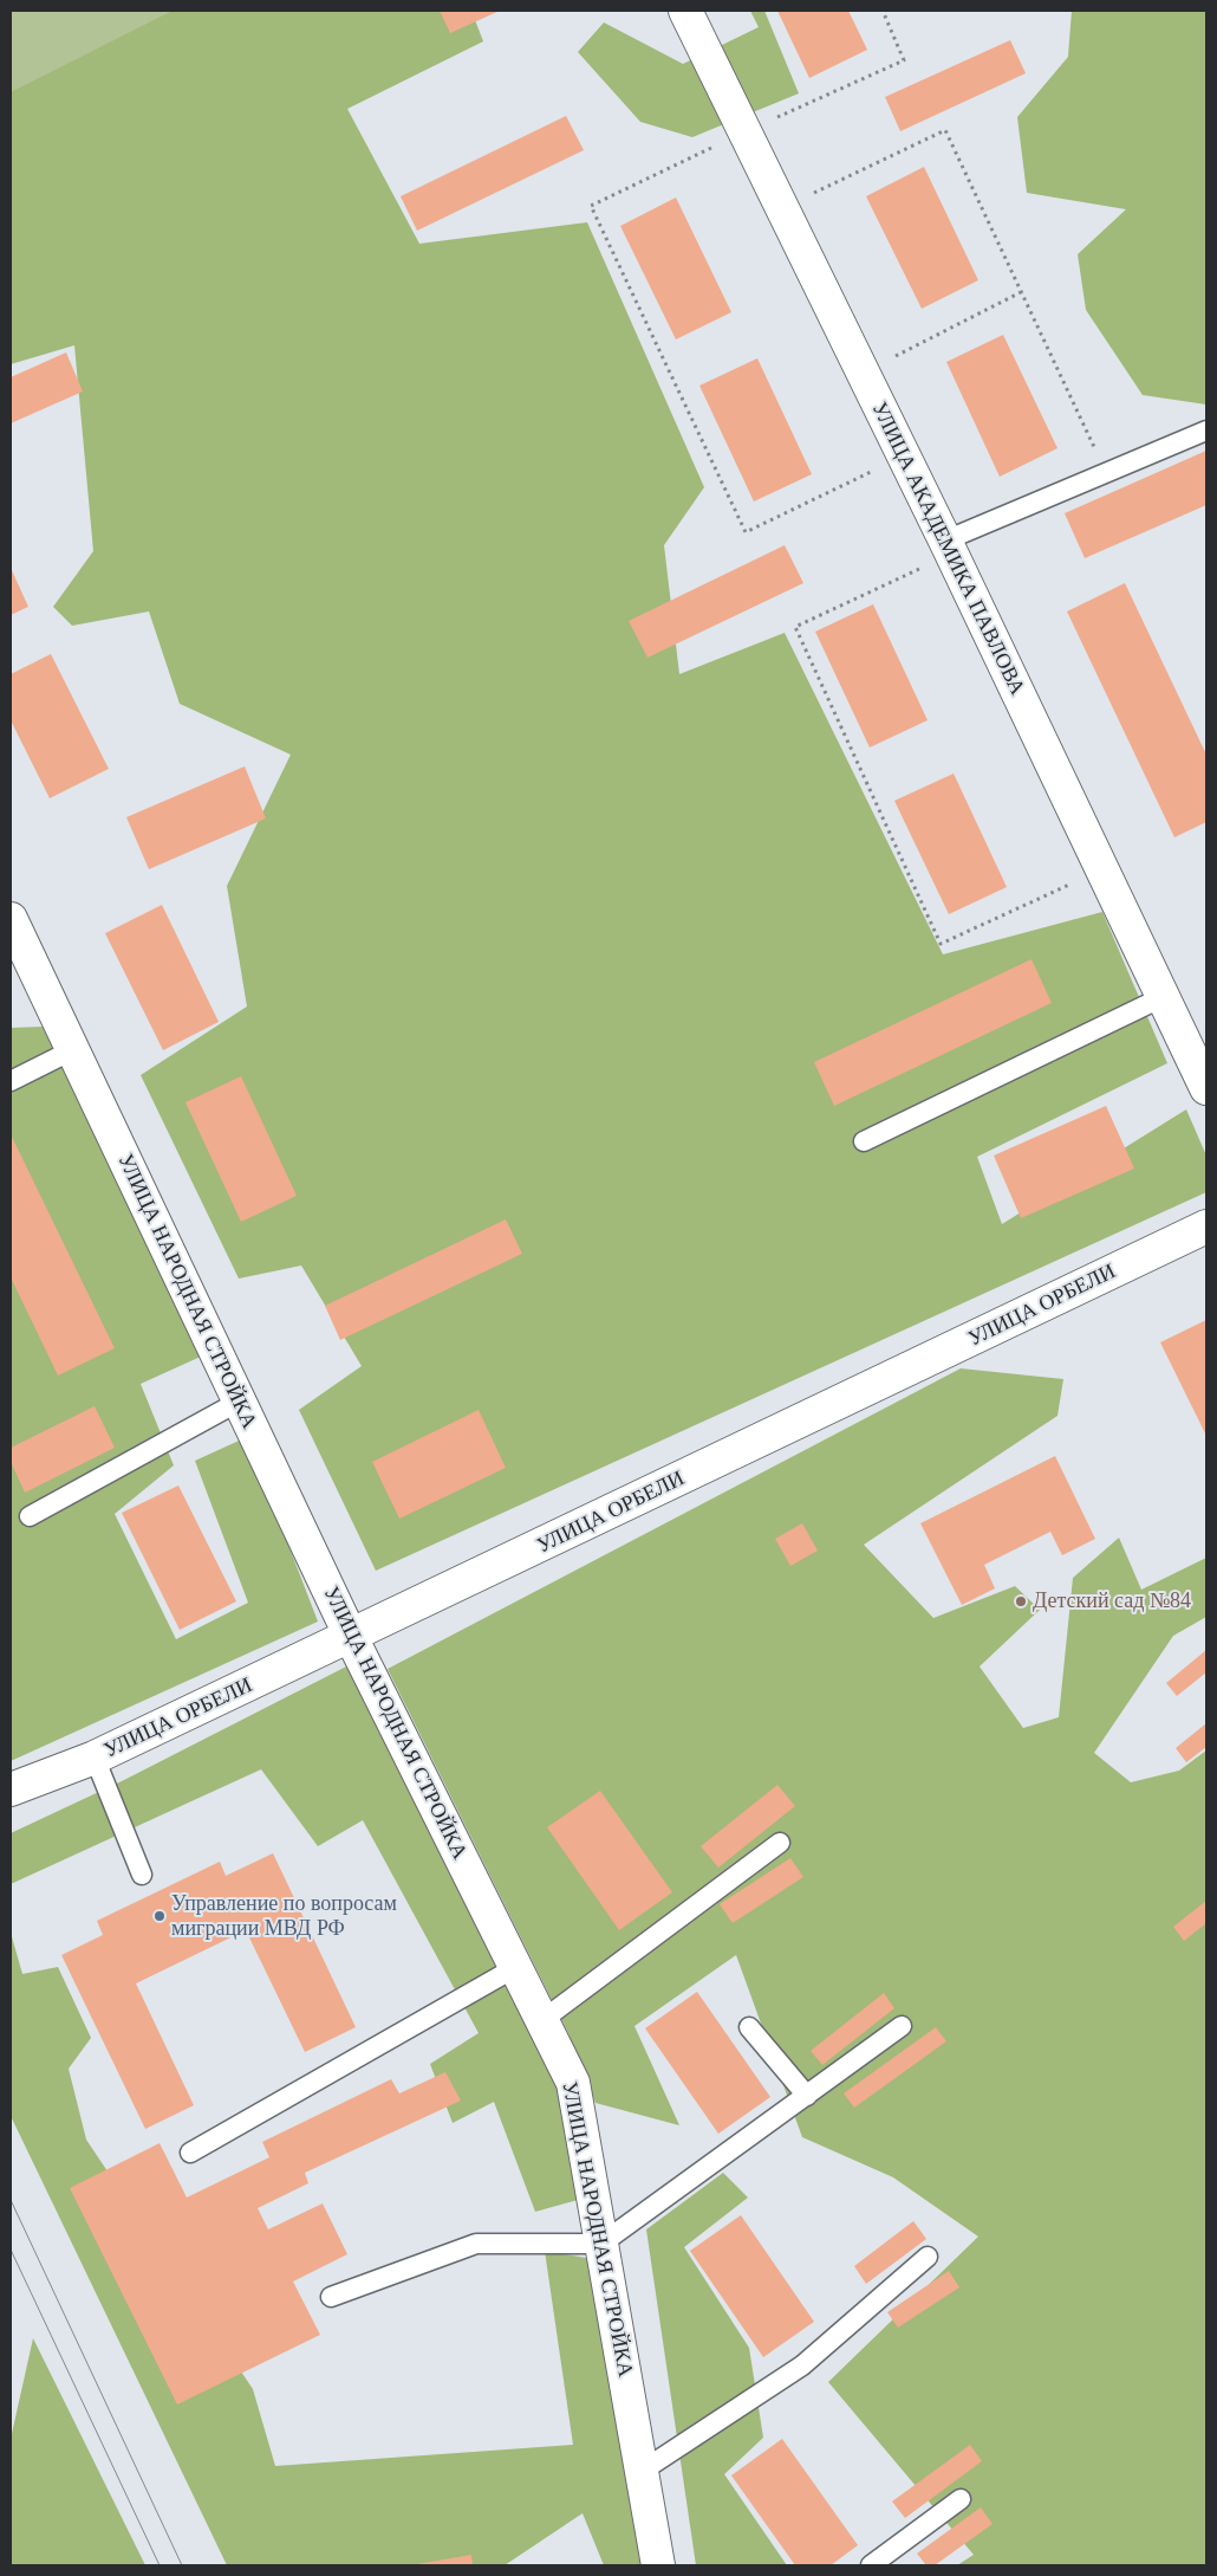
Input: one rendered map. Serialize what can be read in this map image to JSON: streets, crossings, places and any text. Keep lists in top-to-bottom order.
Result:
{
  "streets": {
    "street": ["УЛИЦА АКАДЕМИКА ПАВЛОВА", "УЛИЦА НАРОДНАЯ СТРОЙКА", "УЛИЦА ОРБЕЛИ"]
  },
  "crossings": [
    ["УЛИЦА НАРОДНАЯ СТРОЙКА", "УЛИЦА ОРБЕЛИ"]
  ],
  "places": ["Детский сад №84", "Управление по вопросам миграции МВД РФ"]
}
